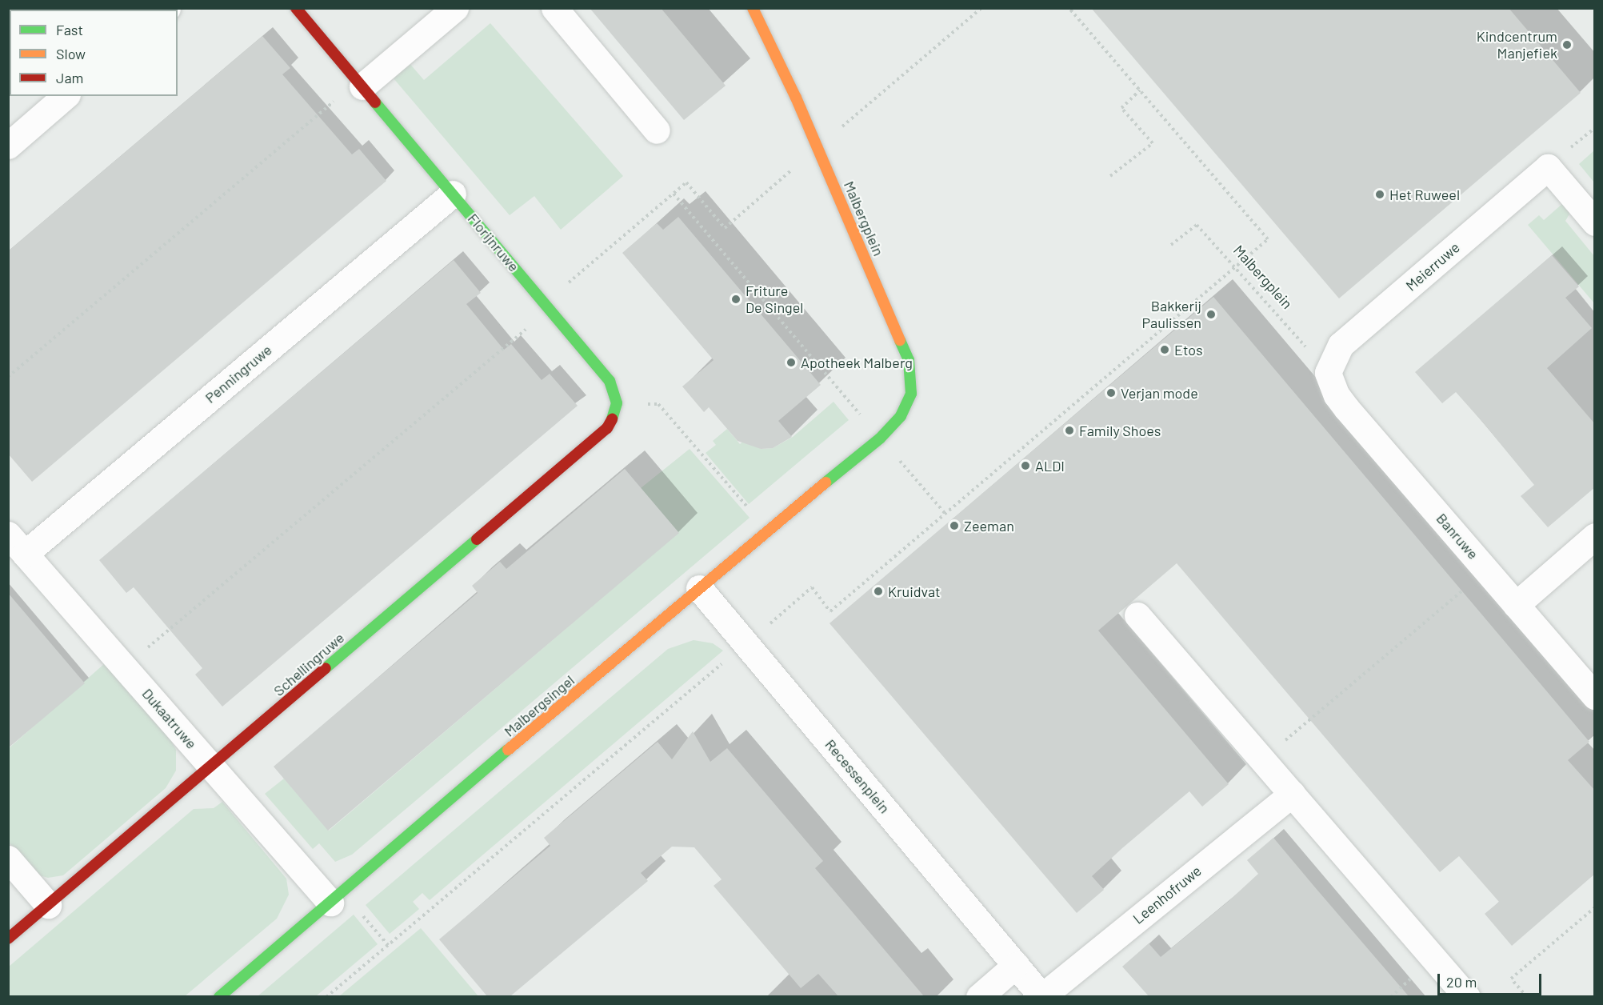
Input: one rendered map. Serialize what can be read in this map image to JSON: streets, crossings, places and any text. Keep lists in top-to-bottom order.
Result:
{
  "streets": {
    "street": [
      "Malbergplein",
      "Florijnruwe",
      "Meierruwe",
      "Penningruwe",
      "Banruwe",
      "Schellingruwe",
      "Malbergsingel",
      "Dukaatruwe",
      "Recessenplein",
      "Leenhofruwe"
    ]
  },
  "crossings": [
    ["Malbergplein", "Meierruwe"],
    ["Malbergplein", "Banruwe"],
    ["Malbergplein", "Malbergsingel"],
    ["Florijnruwe", "Penningruwe"],
    ["Florijnruwe", "Schellingruwe"],
    ["Meierruwe", "Banruwe"],
    ["Penningruwe", "Dukaatruwe"],
    ["Schellingruwe", "Dukaatruwe"],
    ["Malbergsingel", "Dukaatruwe"],
    ["Malbergsingel", "Recessenplein"],
    ["Recessenplein", "Leenhofruwe"]
  ],
  "places": [
    "Kindcentrum Manjefiek",
    "Het Ruweel",
    "Friture De Singel",
    "Bakkerij Paulissen",
    "Etos",
    "Apotheek Malberg",
    "Verjan mode",
    "Family Shoes",
    "ALDI",
    "Zeeman",
    "Kruidvat"
  ],
  "legend": ["Fast", "Slow", "Jam"],
  "scale_bar": "20 m"
}
